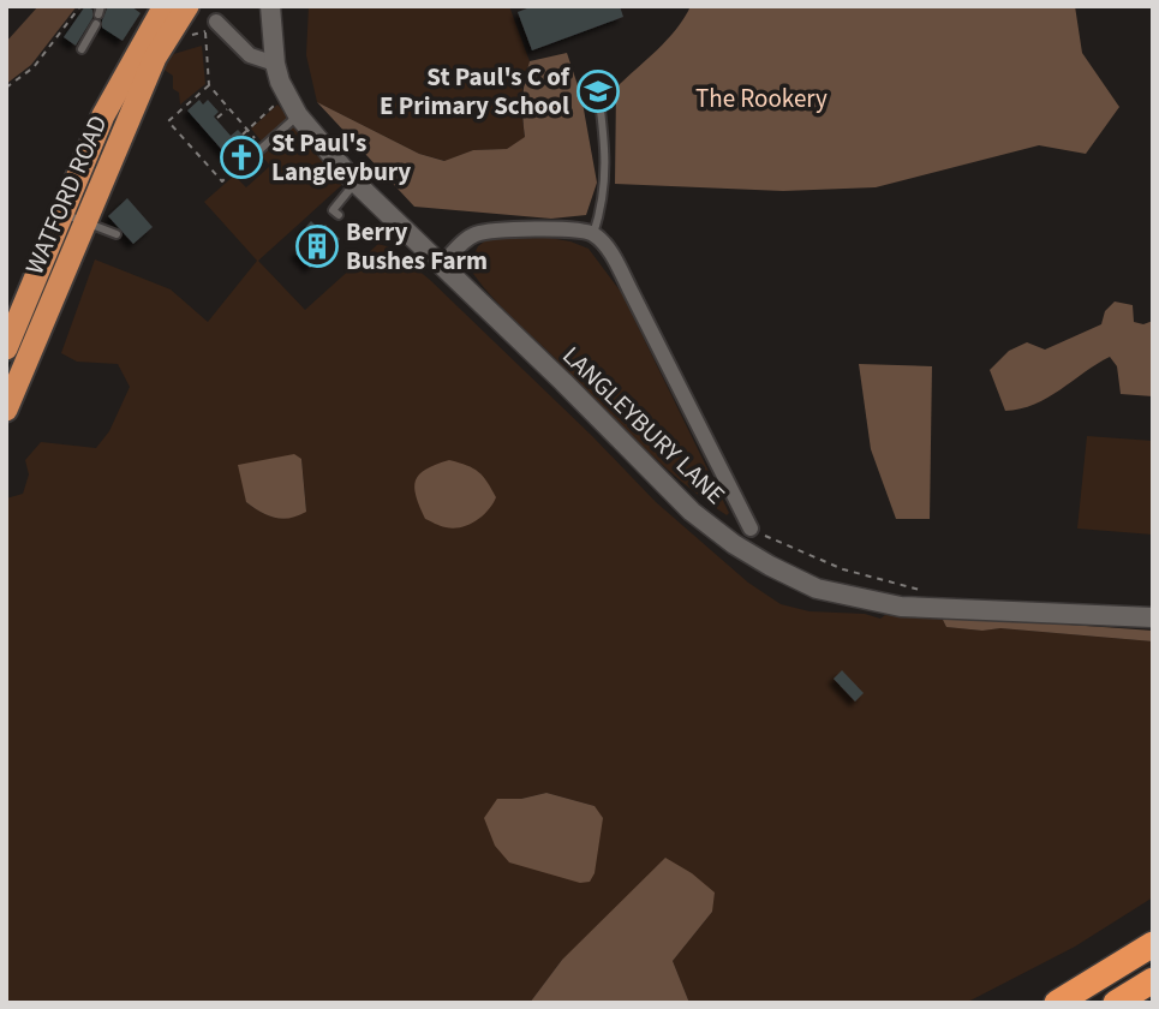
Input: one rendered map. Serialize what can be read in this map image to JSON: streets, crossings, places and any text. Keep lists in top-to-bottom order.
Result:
{
  "streets": {
    "highway": ["WATFORD ROAD"],
    "street": ["LANGLEYBURY LANE"]
  },
  "parks": ["The Rookery"],
  "places": {
    "school or university": ["St Paul's C of E Primary School"],
    "church": ["St Paul's Langleybury"],
    "building": ["Berry Bushes Farm"]
  }
}
